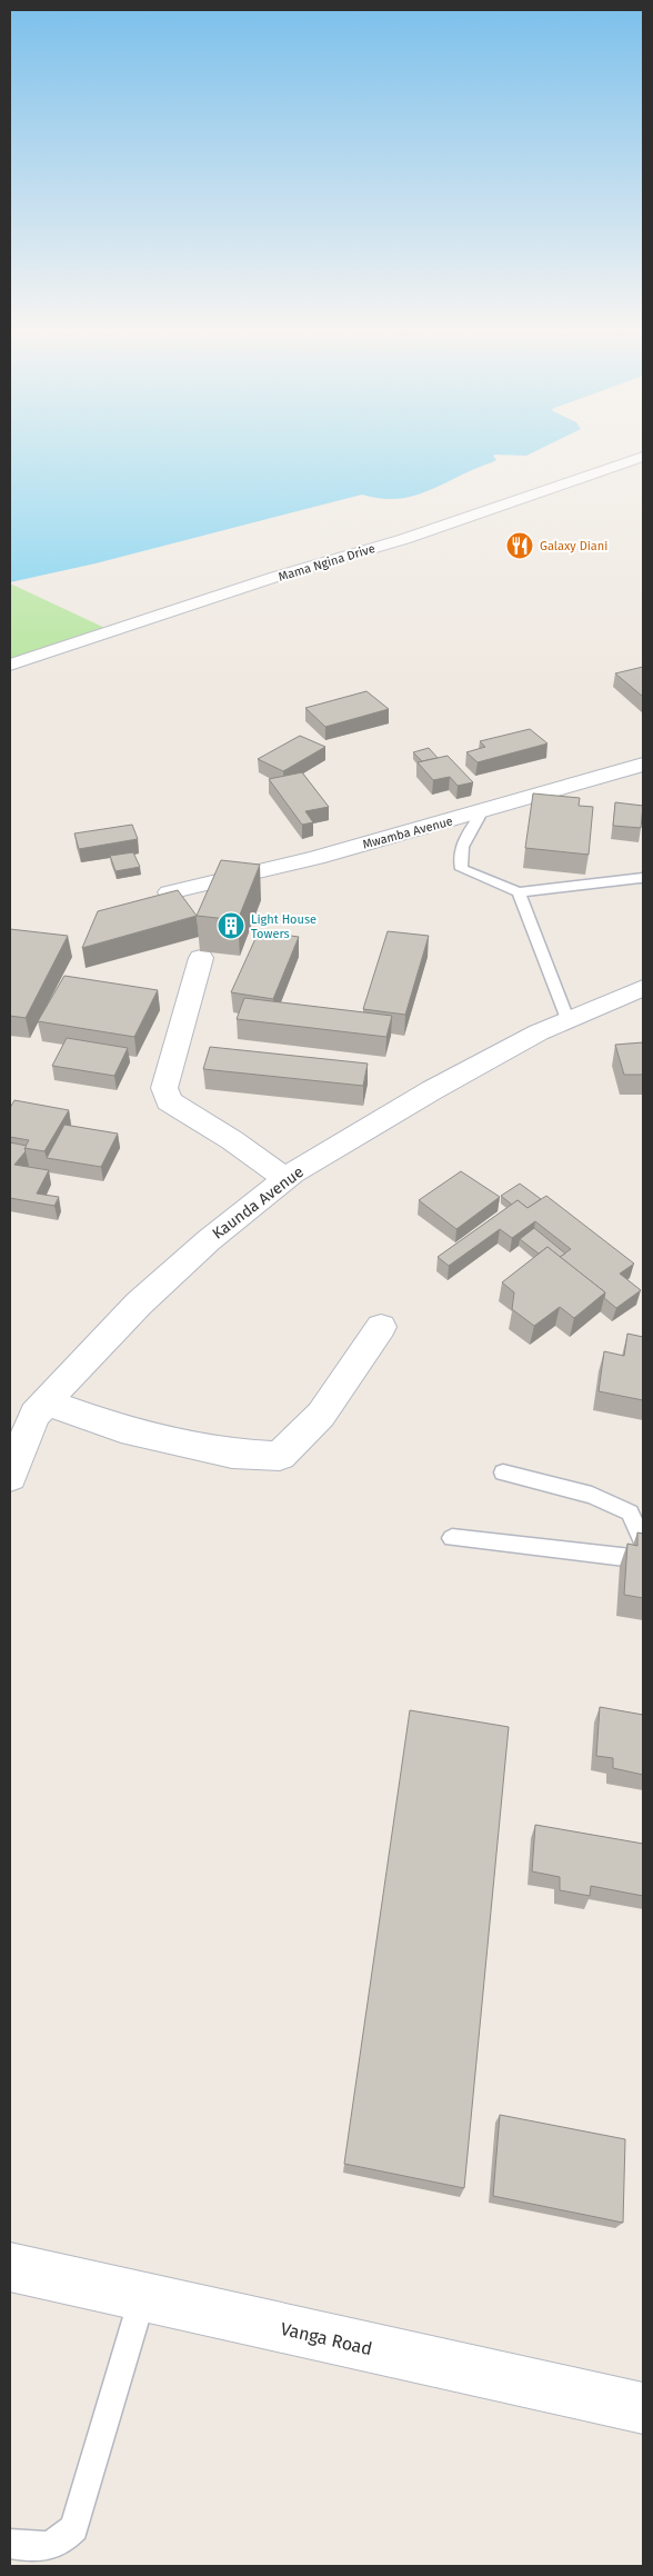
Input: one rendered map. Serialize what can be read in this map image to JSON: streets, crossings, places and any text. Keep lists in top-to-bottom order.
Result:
{
  "streets": {
    "street": [
      "Mama Ngina Drive",
      "Mwamba Avenue",
      "Kaunda Avenue",
      "Vanga Road"
    ]
  },
  "places": {
    "restaurant": ["Galaxy Diani"],
    "building": ["Light House Towers"]
  }
}
